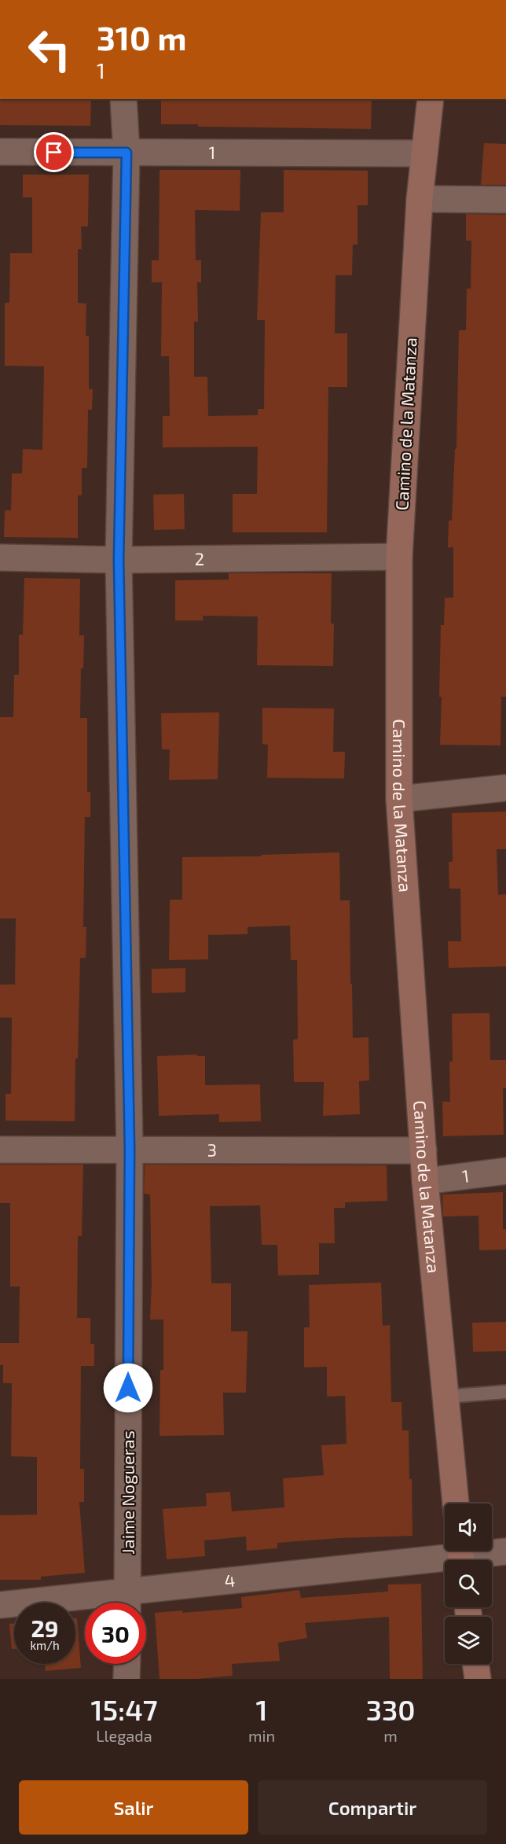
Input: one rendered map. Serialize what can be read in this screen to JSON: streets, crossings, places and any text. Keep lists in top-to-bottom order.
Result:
{
  "streets": {
    "main road": ["Camino de la Matanza"],
    "street": [
      "1",
      "2",
      "3",
      "Jaime Nogueras",
      "4"
    ]
  },
  "crossings": [
    ["1", "Camino de la Matanza"],
    ["1", "Jaime Nogueras"],
    ["Camino de la Matanza", "2"],
    ["Camino de la Matanza", "3"],
    ["2", "Jaime Nogueras"],
    ["3", "Jaime Nogueras"],
    ["Jaime Nogueras", "4"]
  ],
  "page": {
    "turn": ["310 m", "1"],
    "speed": "29 km/h",
    "limit": "30",
    "eta": [
      "15:47",
      "Llegada",
      "1",
      "min",
      "330",
      "m"
    ],
    "buttons": ["Salir", "Compartir"]
  }
}
